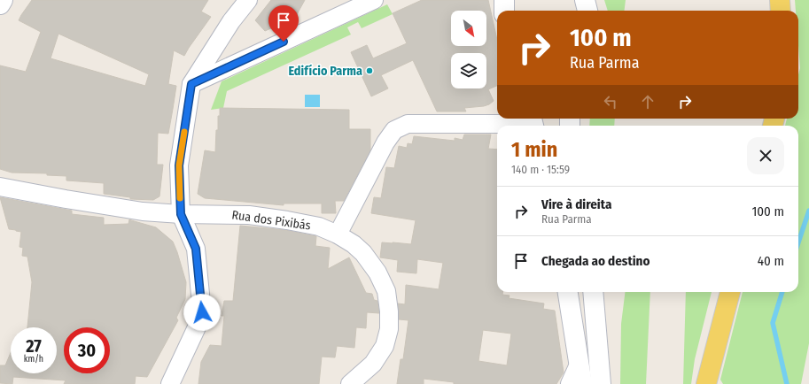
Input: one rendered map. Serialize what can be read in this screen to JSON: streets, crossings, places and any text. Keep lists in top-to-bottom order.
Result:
{
  "streets": {
    "street": ["Rua dos Pixibás"]
  },
  "places": ["Edifício Parma"],
  "north": "bottom right",
  "page": {
    "turn": ["100 m", "Rua Parma"],
    "heading": ["1 min", "140 m · 15:59"],
    "list": [
      {
        "name": "Vire à direita",
        "note": "Rua Parma",
        "value": "100 m"
      },
      {
        "name": "Chegada ao destino",
        "value": "40 m"
      }
    ],
    "speed": "27 km/h",
    "limit": "30"
  }
}
